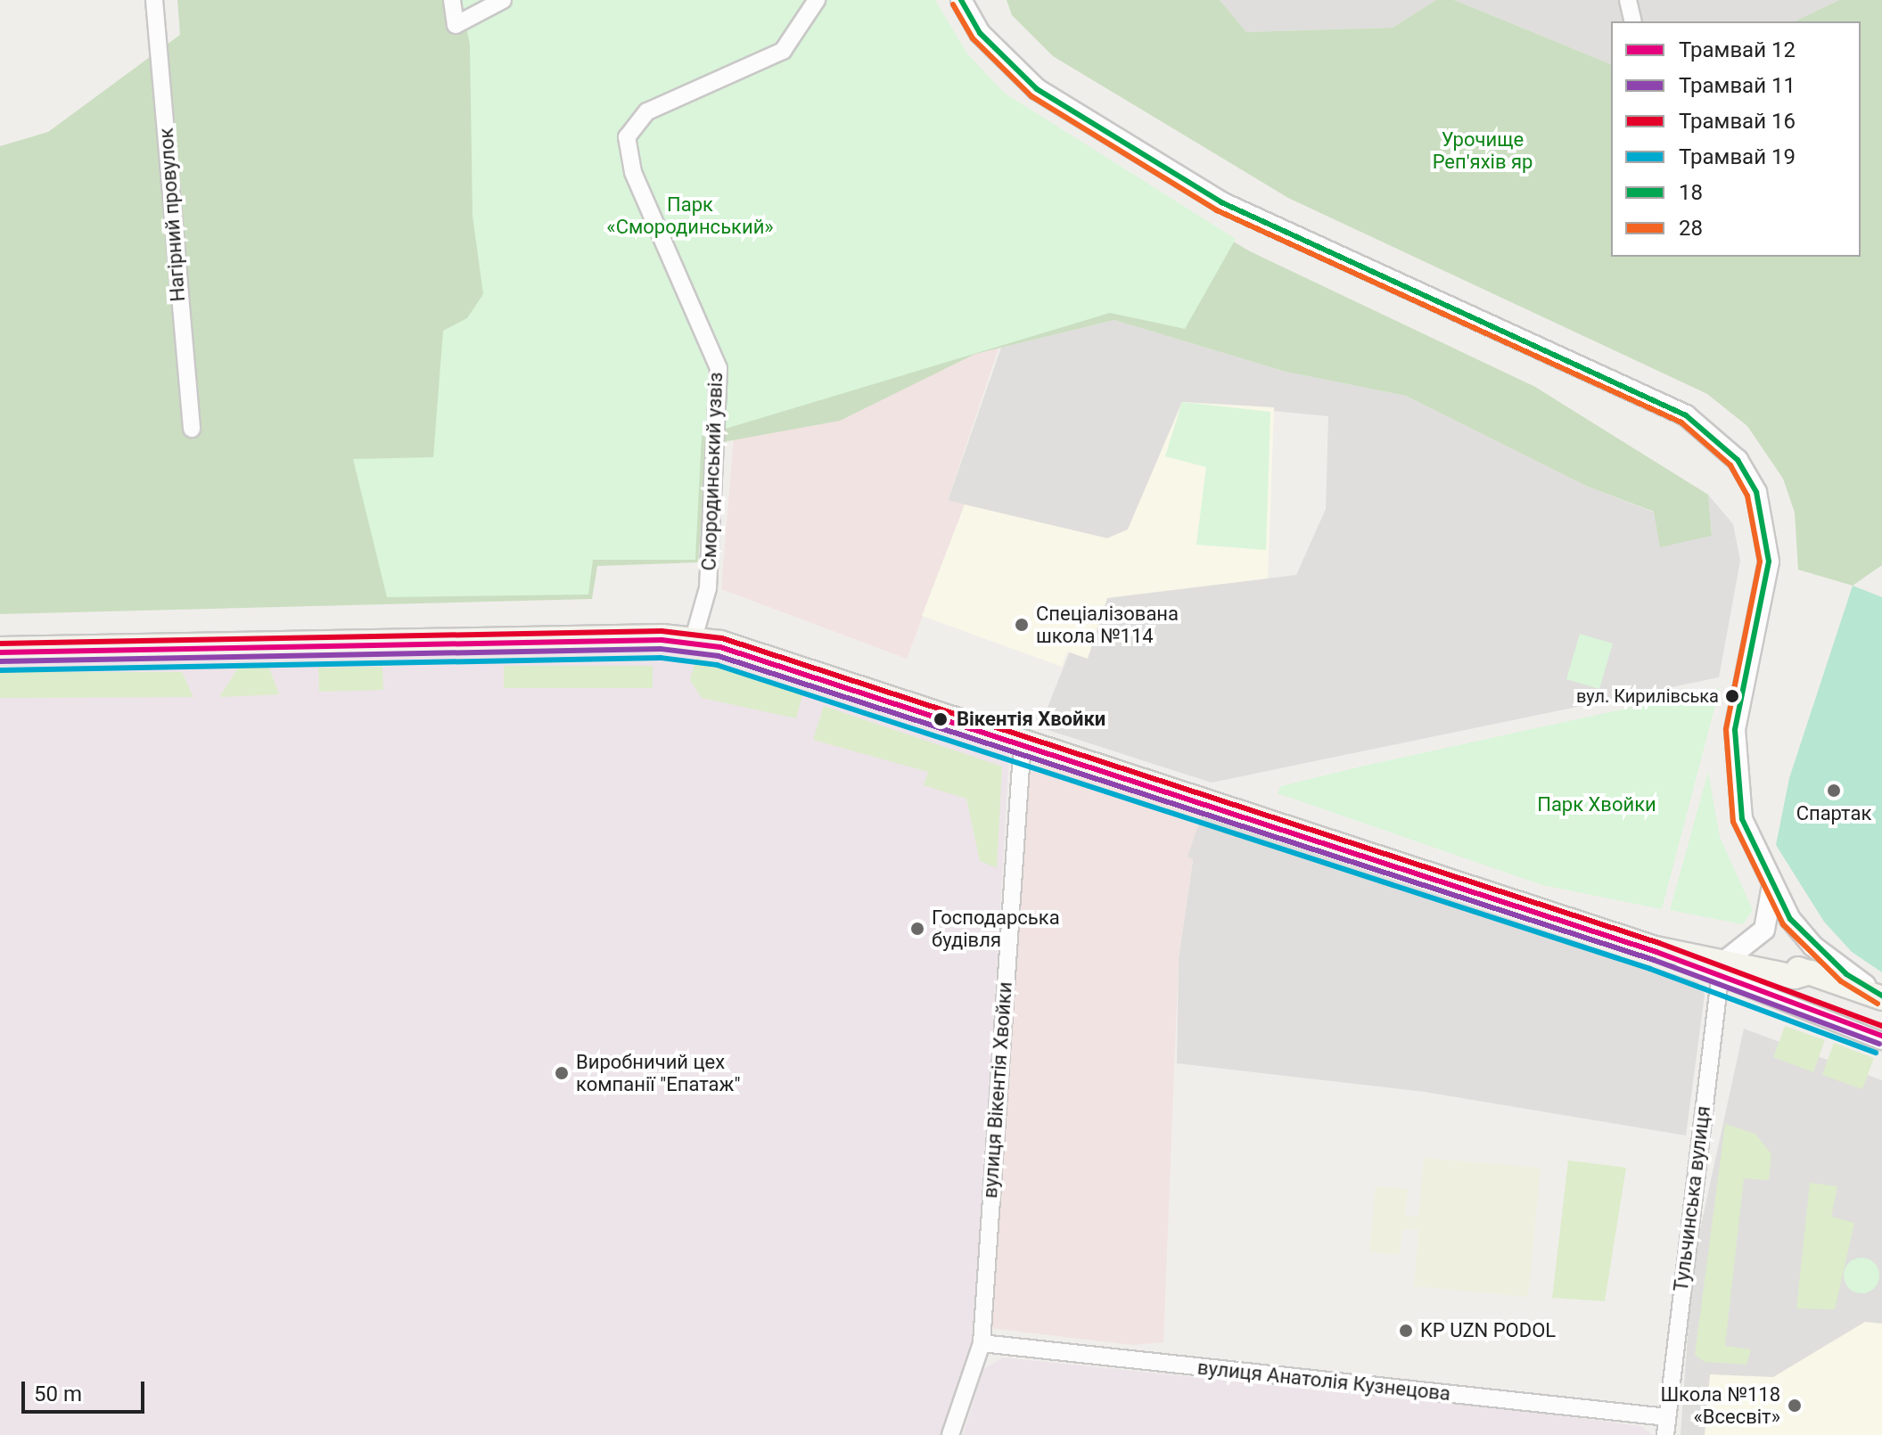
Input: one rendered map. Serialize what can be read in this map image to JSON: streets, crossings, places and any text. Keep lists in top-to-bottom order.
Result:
{
  "streets": {
    "street": [
      "Нагірний провулок",
      "Смородинський узвіз",
      "вулиця Вікентія Хвойки",
      "Тульчинська вулиця",
      "вулиця Анатолія Кузнецова"
    ]
  },
  "crossings": [
    ["вулиця Вікентія Хвойки", "вулиця Анатолія Кузнецова"],
    ["Тульчинська вулиця", "вулиця Анатолія Кузнецова"]
  ],
  "parks": ["Урочище Реп'яхів яр", "Парк «Смородинський»", "Парк Хвойки"],
  "places": [
    "Спеціалізована школа №114",
    "вул. Кирилівська",
    "Вікентія Хвойки",
    "Спартак",
    "Господарська будівля",
    "Виробничий цех компанії \"Епатаж\"",
    "KP UZN PODOL",
    "Школа №118 «Всесвіт»"
  ],
  "lines": [
    "transit line 18",
    "transit line 28",
    "tram line 16",
    "tram line 12",
    "tram line 11",
    "tram line 19"
  ],
  "legend": [
    "Трамвай 12",
    "Трамвай 11",
    "Трамвай 16",
    "Трамвай 19",
    "18",
    "28"
  ],
  "scale_bar": "50 m"
}
